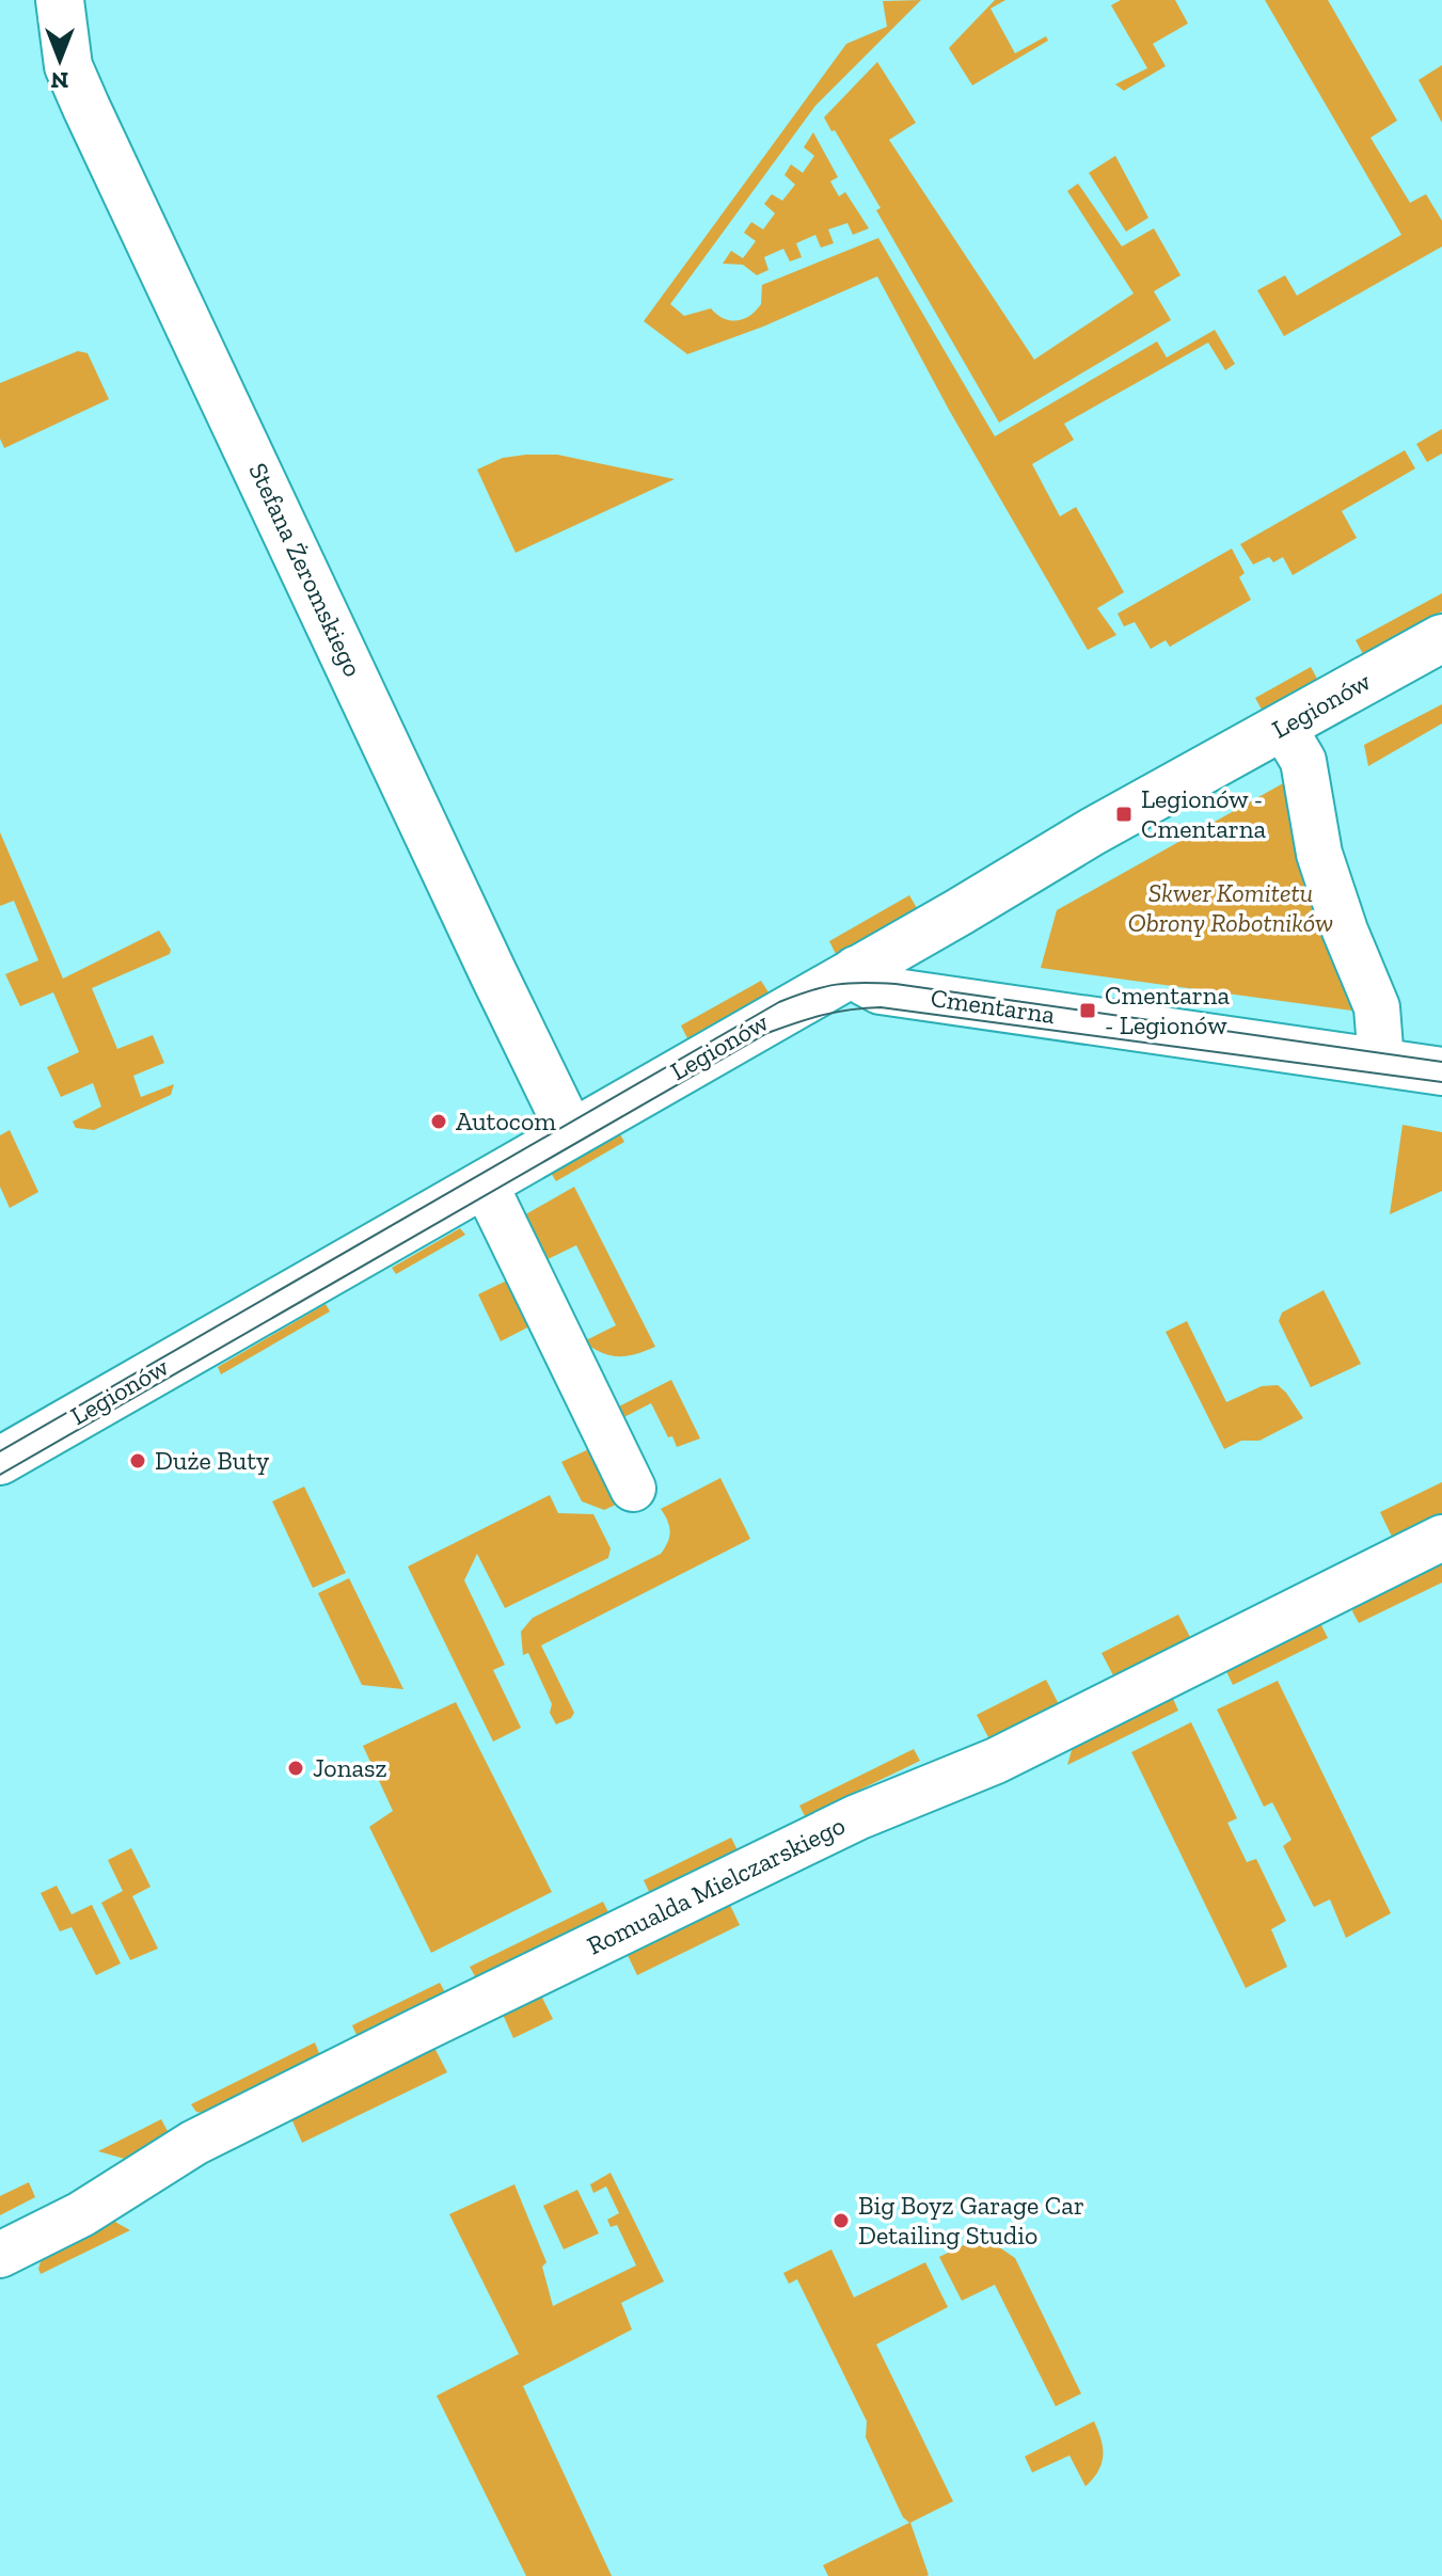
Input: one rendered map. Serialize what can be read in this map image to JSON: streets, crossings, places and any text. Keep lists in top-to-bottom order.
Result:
{
  "streets": {
    "street": [
      "Stefana Żeromskiego",
      "Legionów",
      "Cmentarna",
      "Romualda Mielczarskiego"
    ]
  },
  "crossings": [
    ["Stefana Żeromskiego", "Legionów"],
    ["Legionów", "Cmentarna"]
  ],
  "parks": ["Skwer Komitetu Obrony Robotników"],
  "places": {
    "transit": ["Legionów - Cmentarna", "Cmentarna - Legionów"],
    "other": [
      "Autocom",
      "Duże Buty",
      "Jonasz",
      "Big Boyz Garage Car Detailing Studio"
    ]
  },
  "north": "bottom"
}
